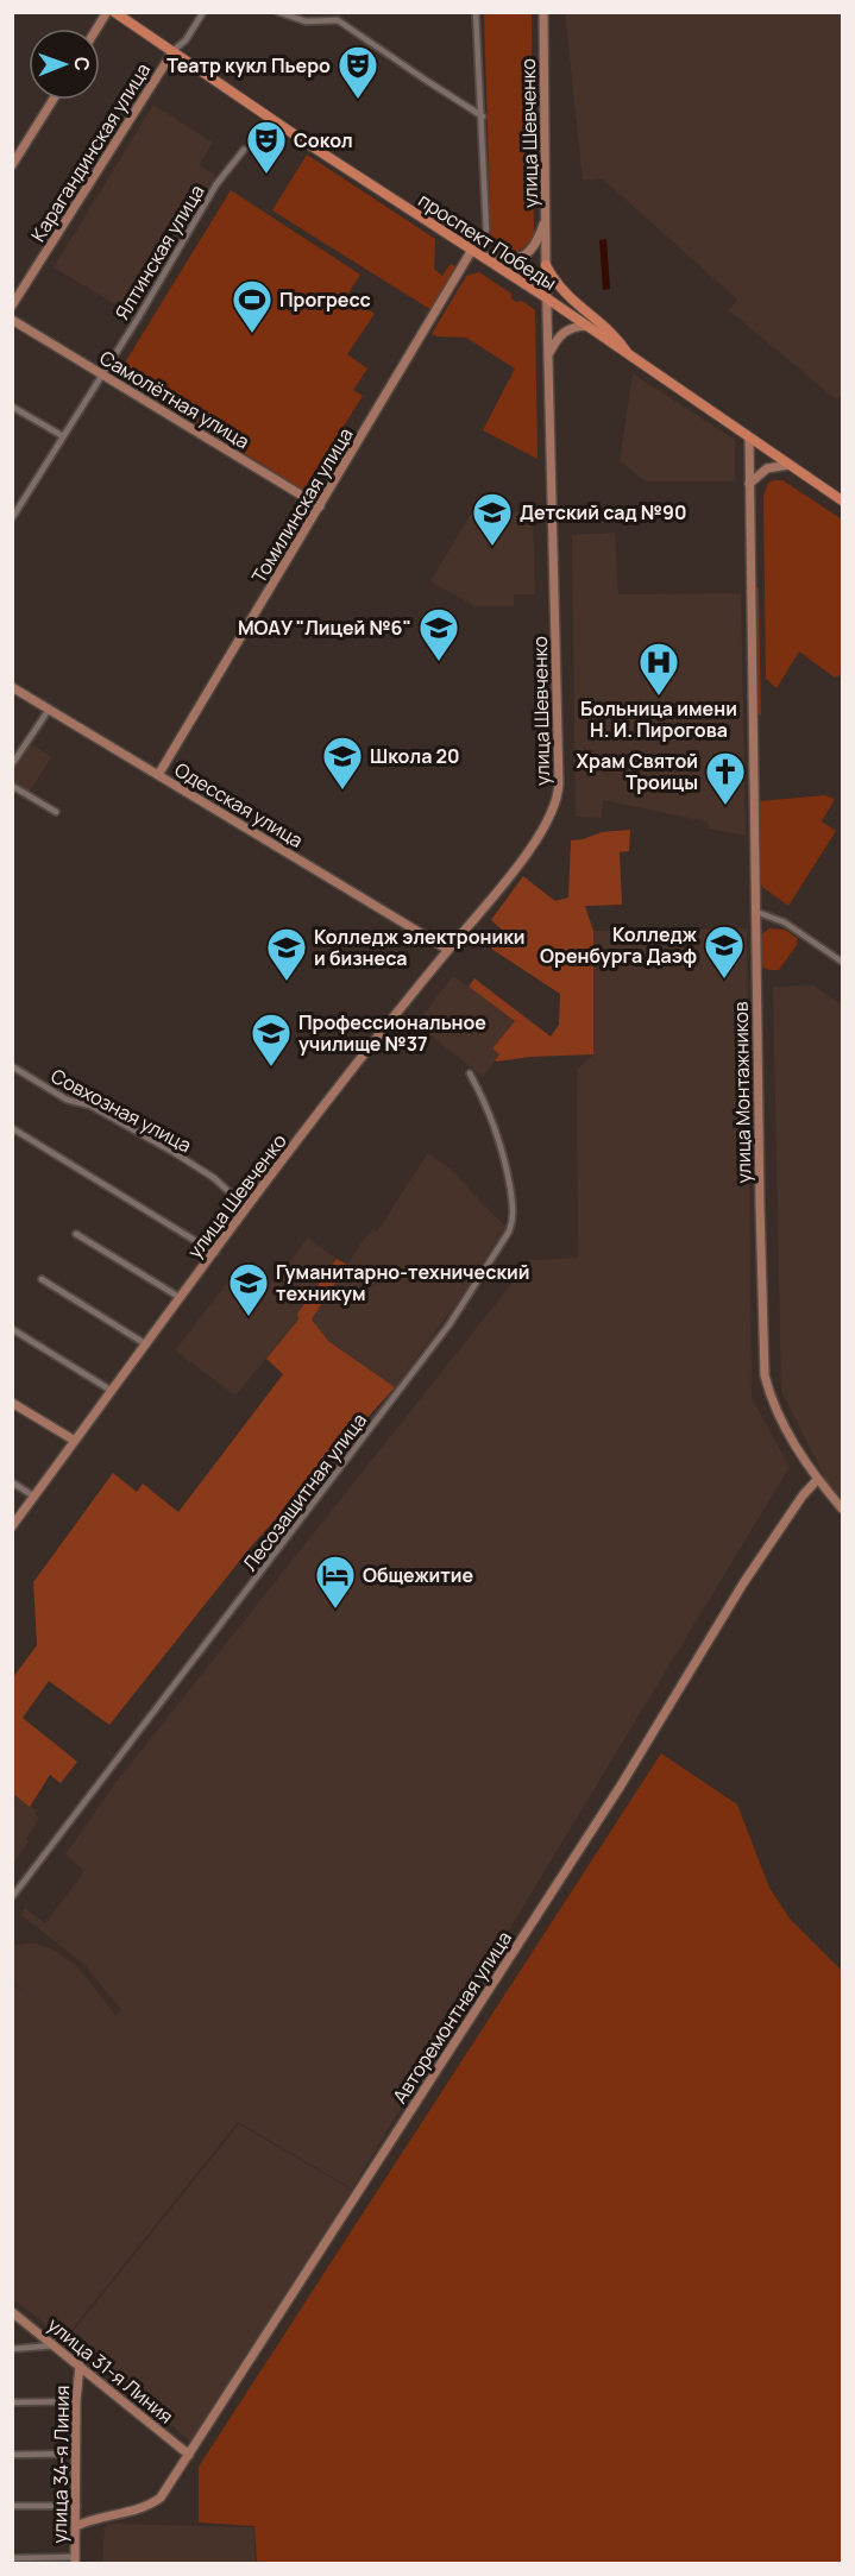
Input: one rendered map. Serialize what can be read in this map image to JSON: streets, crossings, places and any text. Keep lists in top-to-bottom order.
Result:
{
  "streets": {
    "main road": [
      "улица Шевченко",
      "Карагандинская улица",
      "проспект Победы",
      "Самолётная улица",
      "Томилинская улица",
      "Одесская улица",
      "улица Монтажников",
      "Авторемонтная улица",
      "улица 31-я Линия",
      "улица 34-я Линия"
    ],
    "street": ["Ялтинская улица", "Совхозная улица", "Лесозащитная улица"]
  },
  "crossings": [
    ["улица Шевченко", "проспект Победы"],
    ["улица Шевченко", "Одесская улица"],
    ["улица Шевченко", "Совхозная улица"],
    ["Карагандинская улица", "проспект Победы"],
    ["проспект Победы", "Томилинская улица"],
    ["проспект Победы", "улица Монтажников"],
    ["Ялтинская улица", "Самолётная улица"],
    ["Самолётная улица", "Томилинская улица"],
    ["Томилинская улица", "Одесская улица"],
    ["улица Монтажников", "Авторемонтная улица"],
    ["Авторемонтная улица", "улица 31-я Линия"],
    ["Авторемонтная улица", "улица 34-я Линия"],
    ["улица 31-я Линия", "улица 34-я Линия"]
  ],
  "places": {
    "theatre": ["Театр кукл Пьеро", "Сокол"],
    "sports": ["Прогресс"],
    "school or university": [
      "Детский сад №90",
      "МОАУ \"Лицей №6\"",
      "Школа 20",
      "Колледж Оренбурга Даэф",
      "Колледж электроники и бизнеса",
      "Профессиональное училище №37",
      "Гуманитарно-технический техникум"
    ],
    "hospital": ["Больница имени Н. И. Пирогова"],
    "church": ["Храм Святой Троицы"],
    "hotel": ["Общежитие"]
  },
  "north": "right"
}
